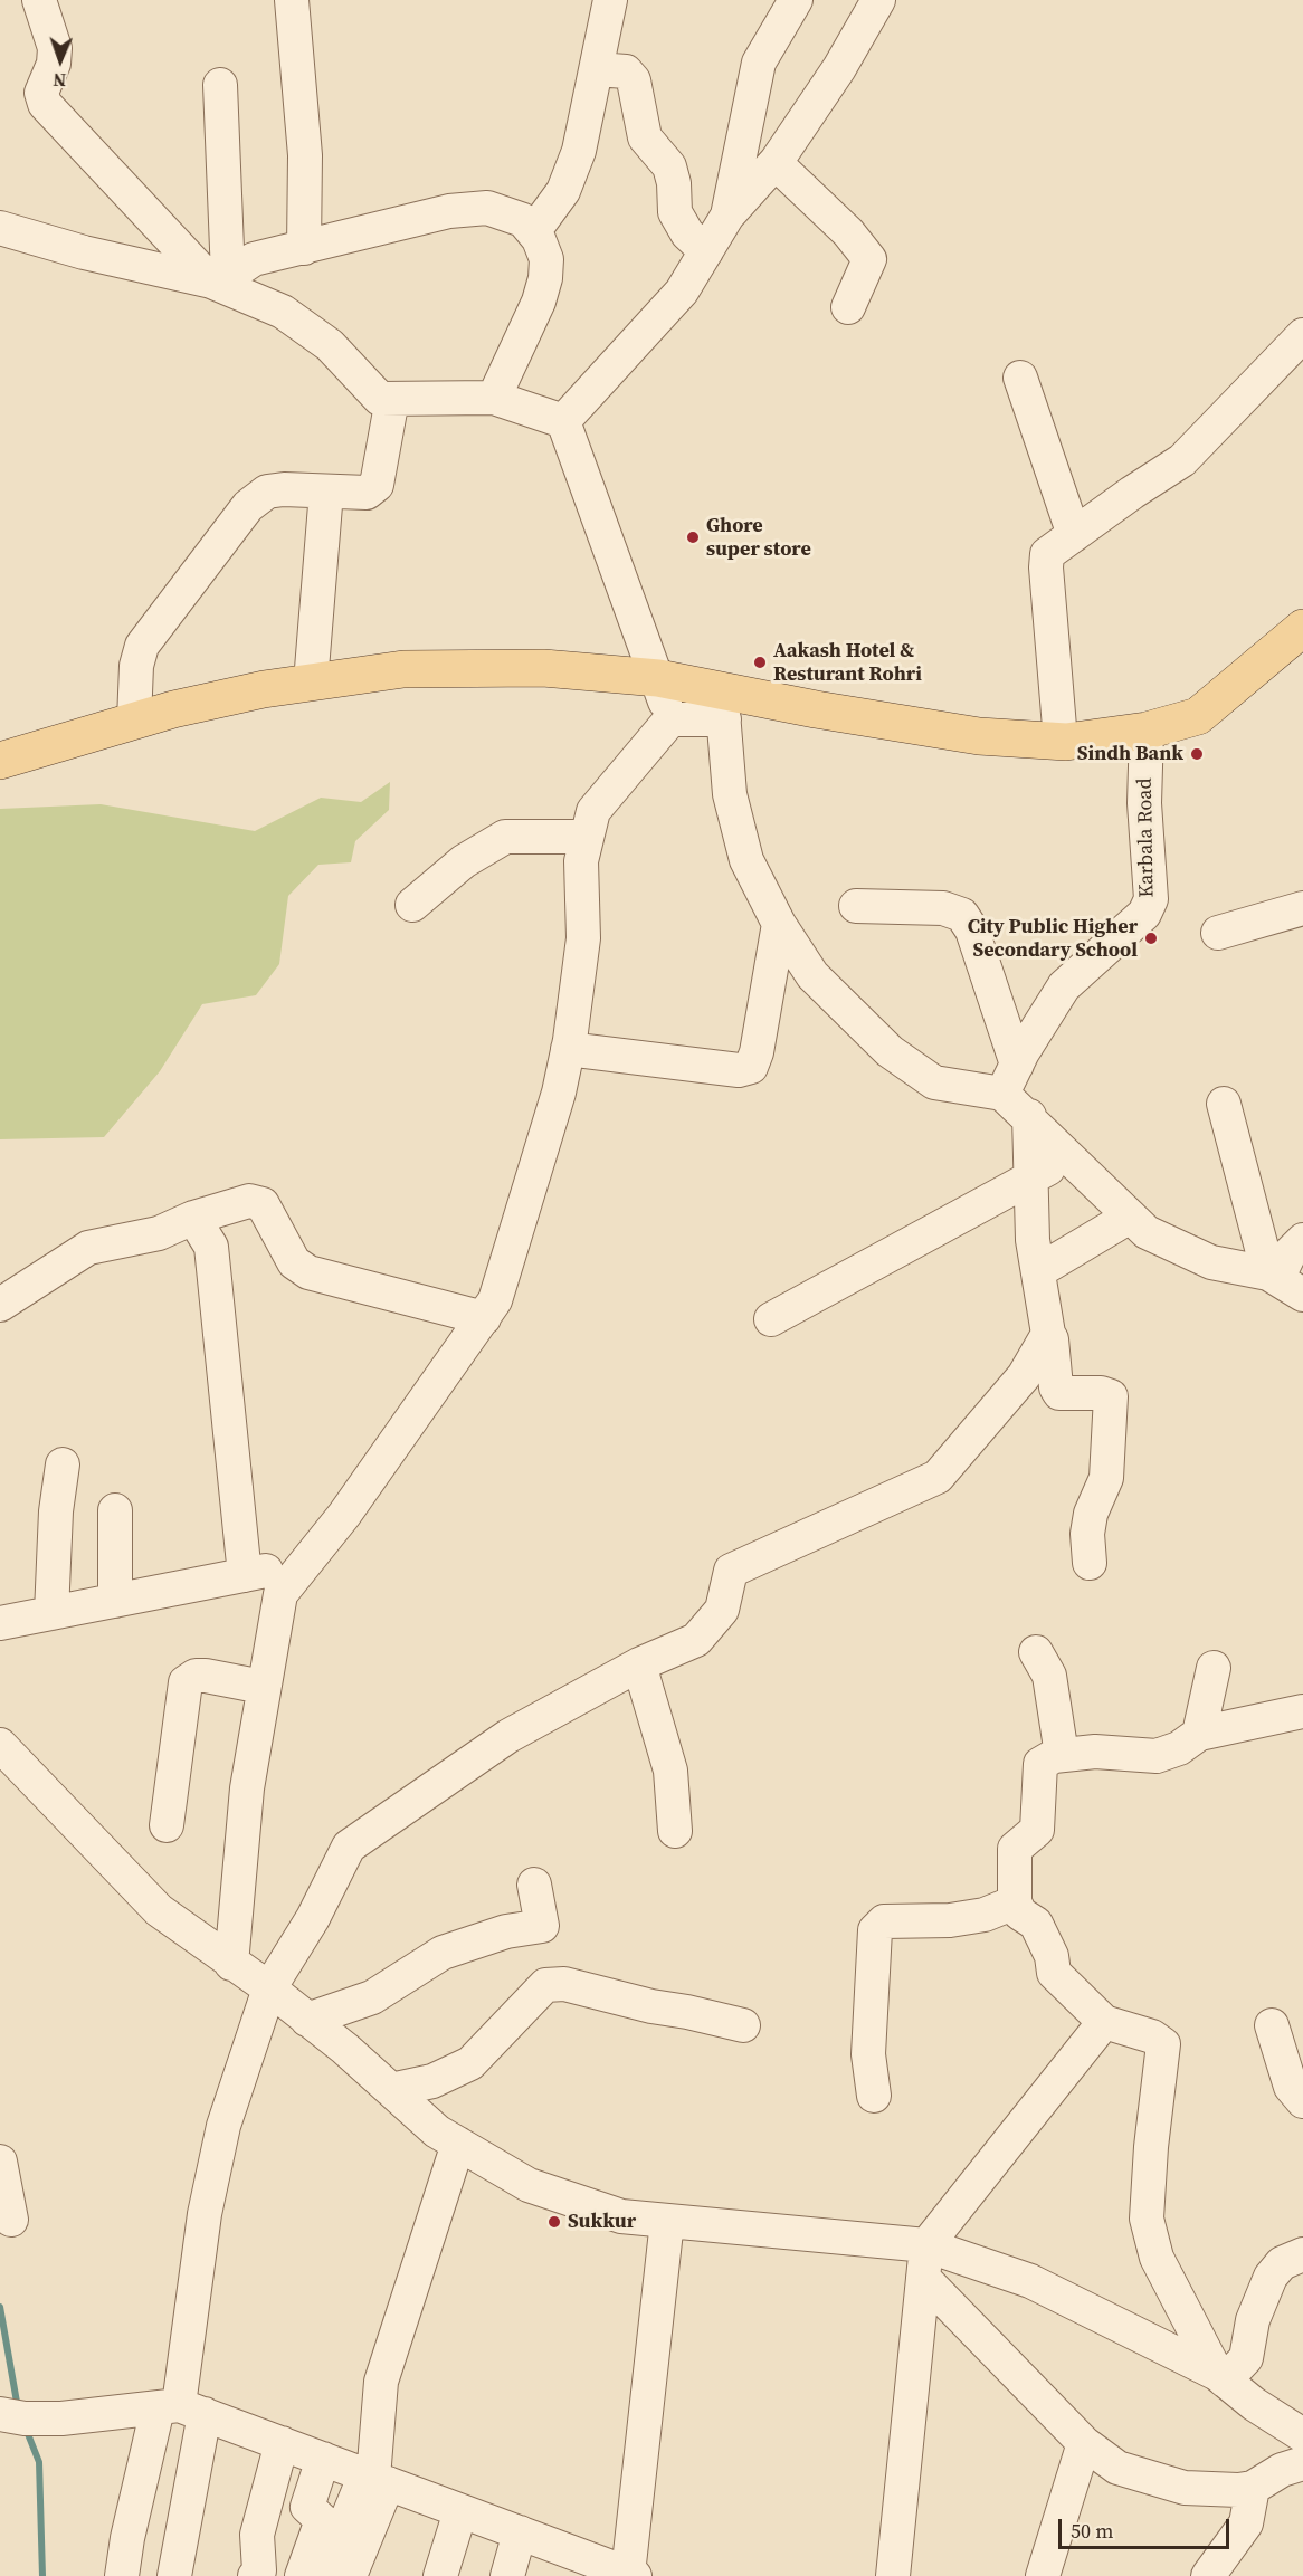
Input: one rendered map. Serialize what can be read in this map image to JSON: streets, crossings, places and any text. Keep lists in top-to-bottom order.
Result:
{
  "streets": {
    "street": ["Karbala Road"]
  },
  "places": [
    "Ghore super store",
    "Aakash Hotel & Resturant Rohri",
    "Sindh Bank",
    "City Public Higher Secondary School",
    "Sukkur"
  ],
  "scale_bar": "50 m",
  "north": "bottom"
}
